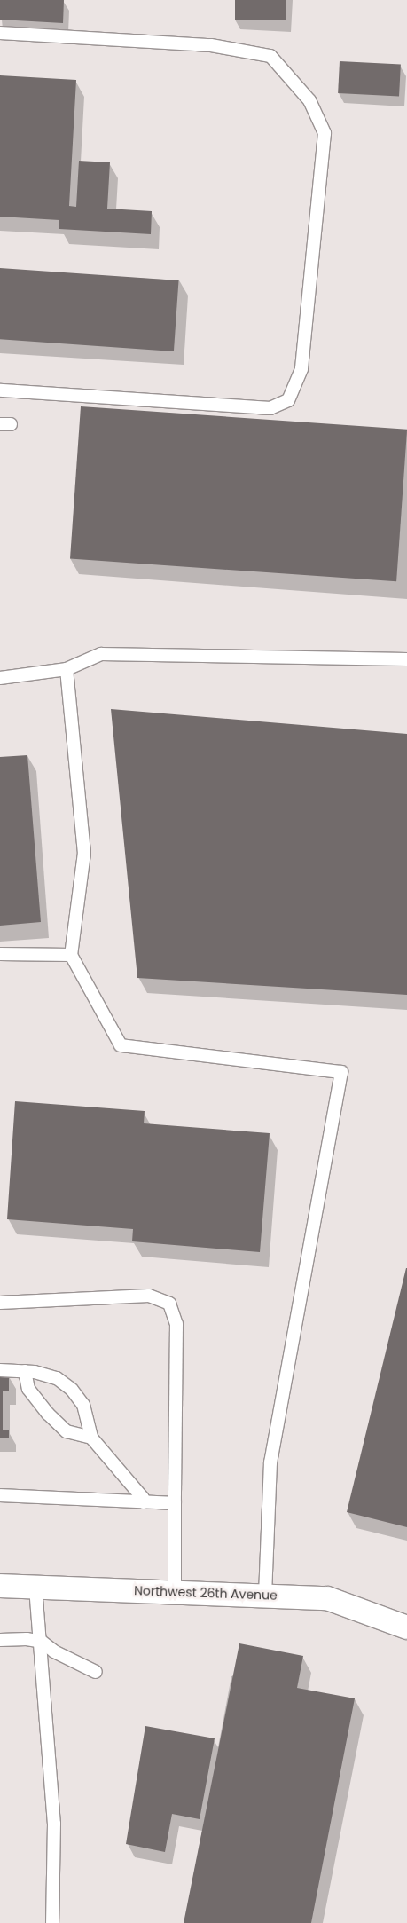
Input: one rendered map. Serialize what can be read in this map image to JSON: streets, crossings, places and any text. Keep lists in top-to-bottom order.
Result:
{
  "streets": {
    "street": ["Northwest 26th Avenue"]
  }
}
